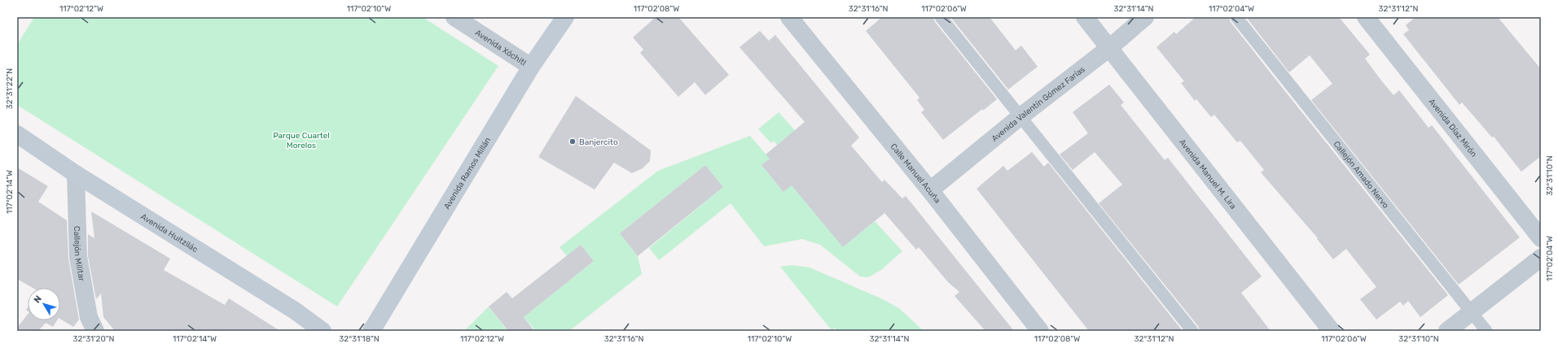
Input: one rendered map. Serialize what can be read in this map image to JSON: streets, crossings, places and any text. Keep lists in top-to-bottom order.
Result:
{
  "streets": {
    "main road": ["Avenida Ramos Millán", "Avenida Huitzilác"],
    "street": [
      "Avenida Xóchitl",
      "Avenida Valentín Gómez Farías",
      "Avenida Díaz Mirón",
      "Calle Manuel Acuña",
      "Avenida Manuel M. Lira",
      "Callejón Militar"
    ],
    "lane": ["Callejón Amado Nervo"]
  },
  "crossings": [
    ["Avenida Xóchitl", "Avenida Ramos Millán"],
    ["Avenida Valentín Gómez Farías", "Calle Manuel Acuña"],
    ["Avenida Valentín Gómez Farías", "Avenida Manuel M. Lira"],
    ["Avenida Huitzilác", "Callejón Militar"]
  ],
  "parks": ["Parque Cuartel Morelos"],
  "places": ["Banjercito"],
  "north": "top left",
  "coordinates": [
    "117°02'12\"W",
    "117°02'10\"W",
    "117°02'08\"W",
    "32°31'16\"N",
    "117°02'06\"W",
    "32°31'14\"N",
    "117°02'04\"W",
    "32°31'12\"N",
    "32°31'22\"N",
    "32°31'10\"N",
    "117°02'14\"W",
    "32°31'20\"N",
    "32°31'18\"N"
  ]
}
